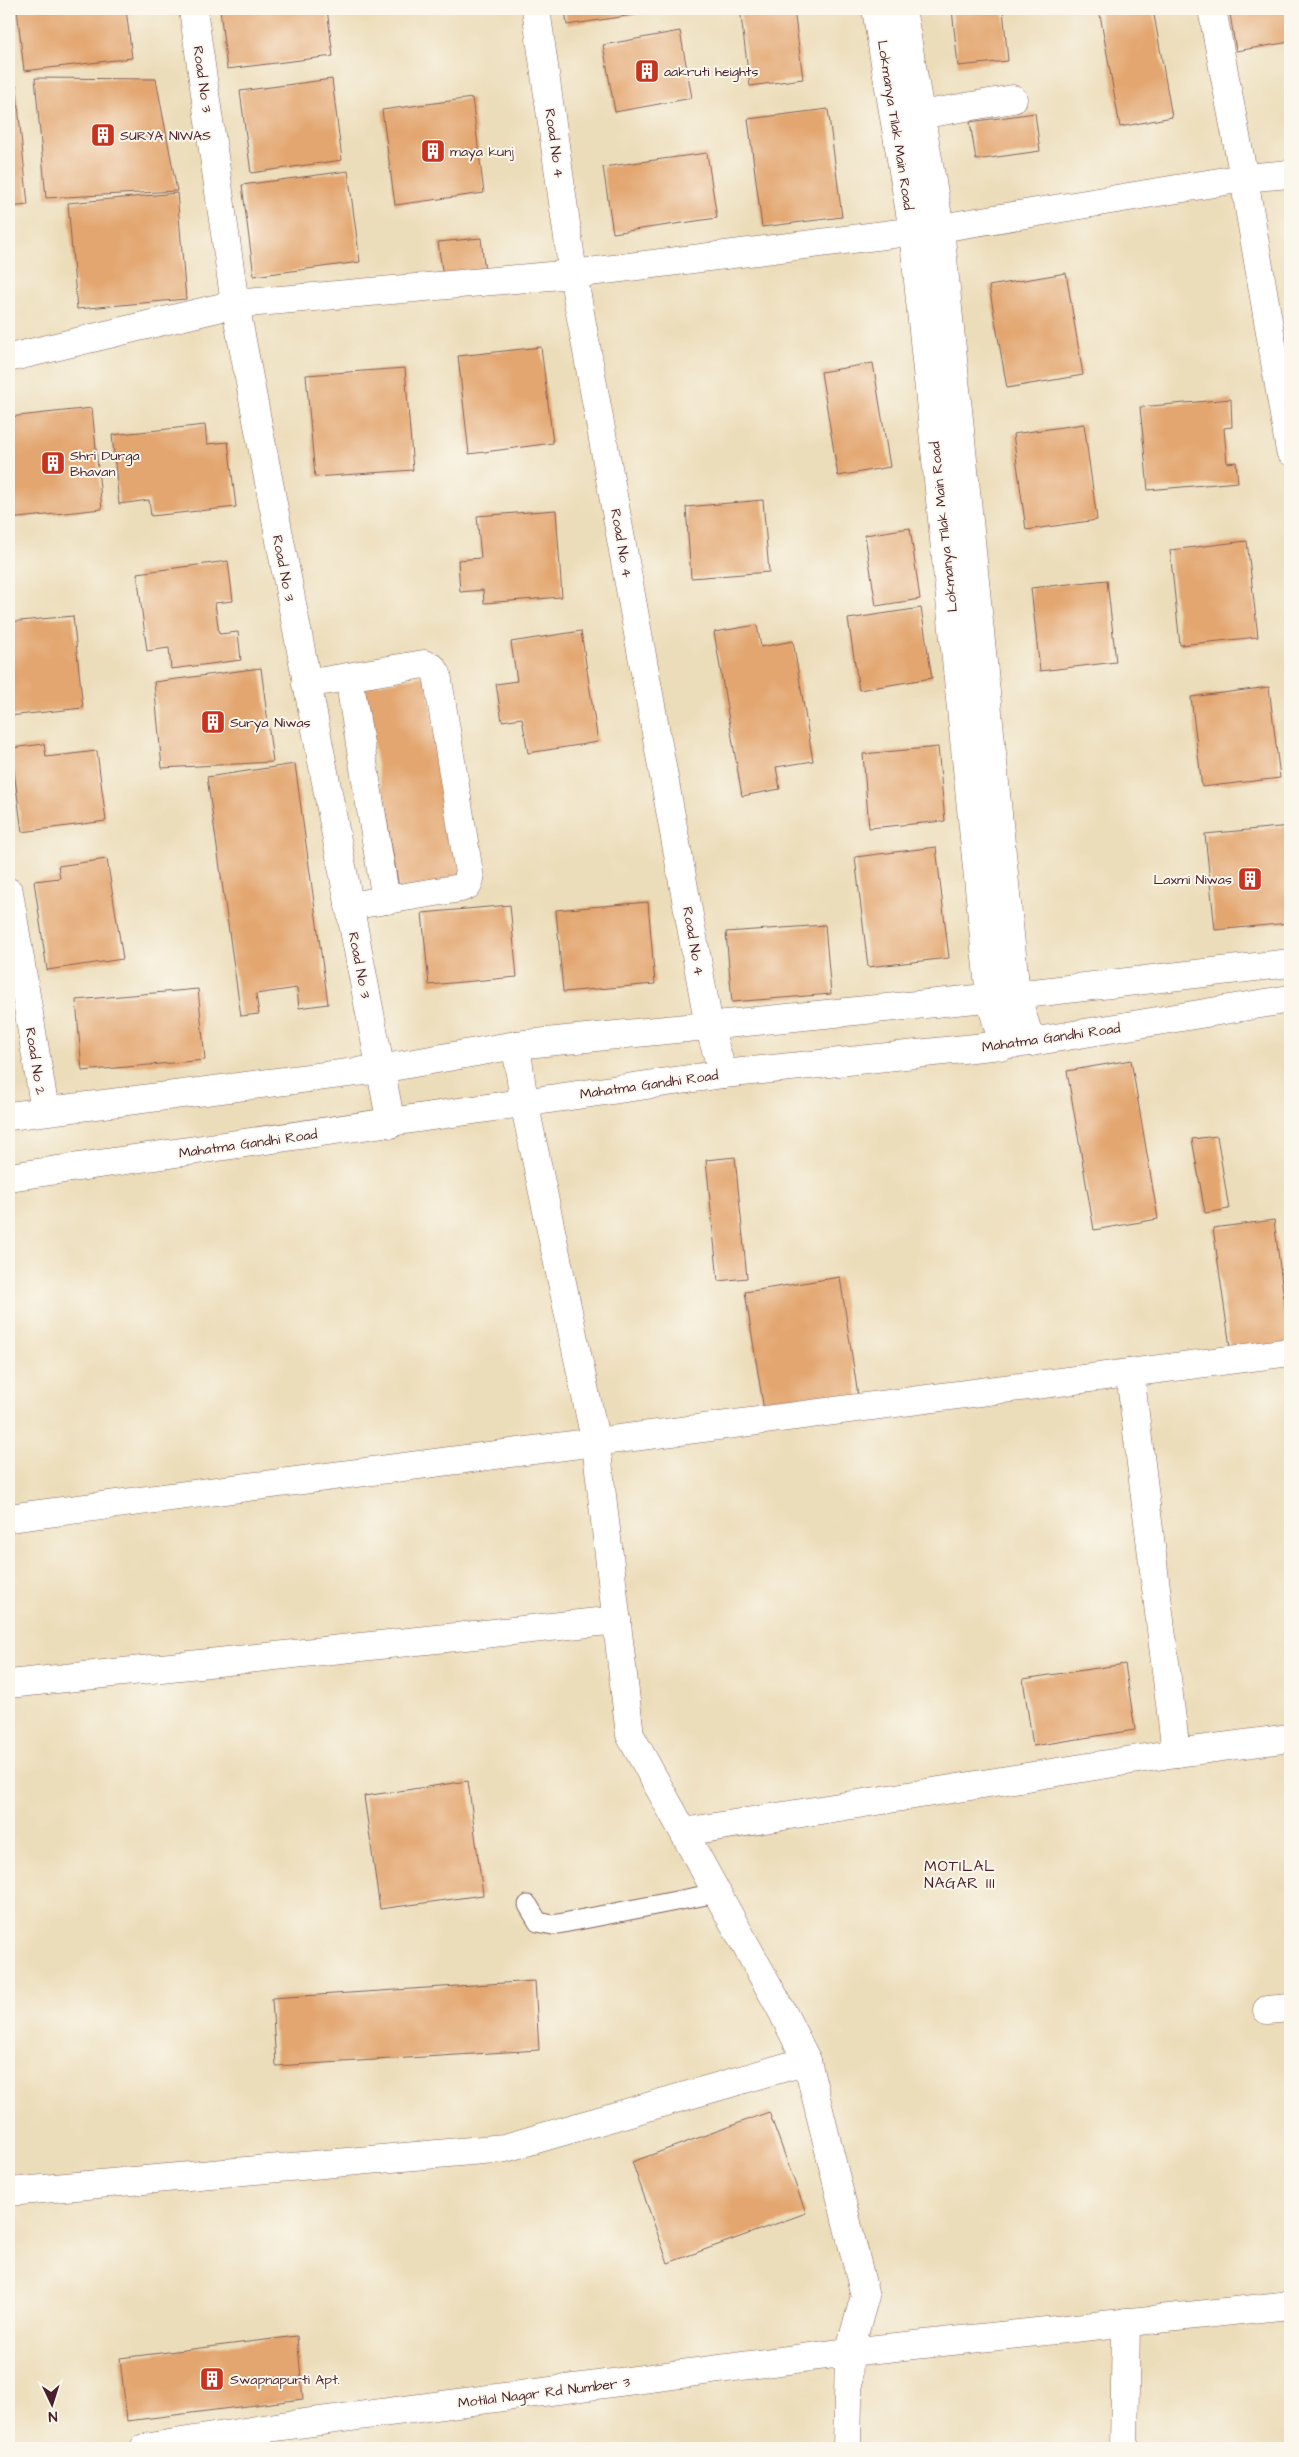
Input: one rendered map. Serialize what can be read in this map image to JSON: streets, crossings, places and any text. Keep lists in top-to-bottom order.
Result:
{
  "streets": {
    "street": [
      "Road No 3",
      "Lokmanya Tilak Main Road",
      "Road No 4",
      "Mahatma Gandhi Road",
      "Road No 2",
      "Motilal Nagar Rd Number 3"
    ]
  },
  "crossings": [
    ["Road No 3", "Mahatma Gandhi Road"],
    ["Lokmanya Tilak Main Road", "Mahatma Gandhi Road"],
    ["Road No 4", "Mahatma Gandhi Road"]
  ],
  "districts": ["MOTILAL NAGAR III"],
  "places": {
    "building": [
      "aakruti heights",
      "SURYA NIWAS",
      "maya kunj",
      "Shri Durga Bhavan",
      "Surya Niwas",
      "Laxmi Niwas",
      "Swapnapurti Apt."
    ]
  },
  "north": "bottom"
}
